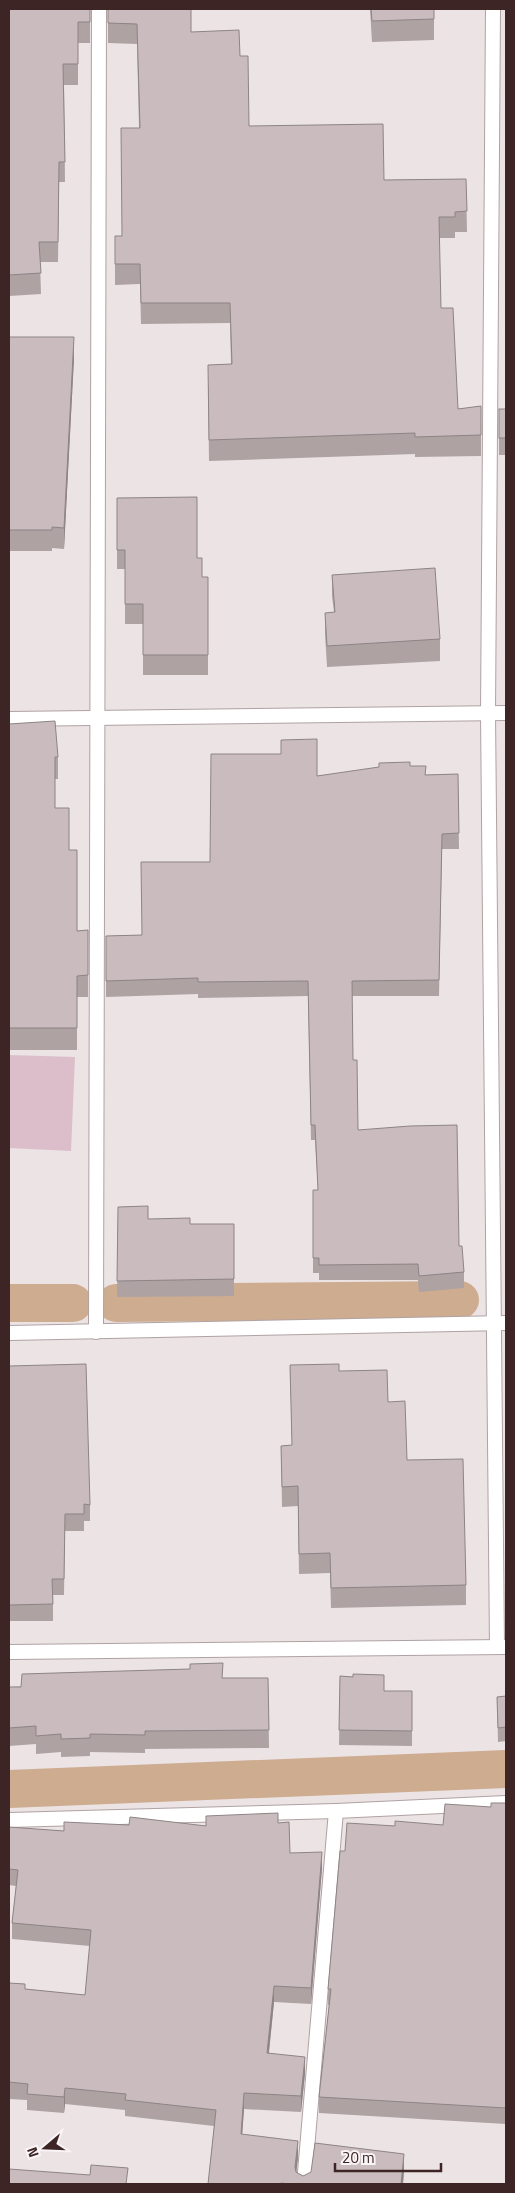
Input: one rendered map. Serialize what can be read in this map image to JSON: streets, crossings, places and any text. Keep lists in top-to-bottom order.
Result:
{
  "scale_bar": "20 m",
  "north": "left"
}
